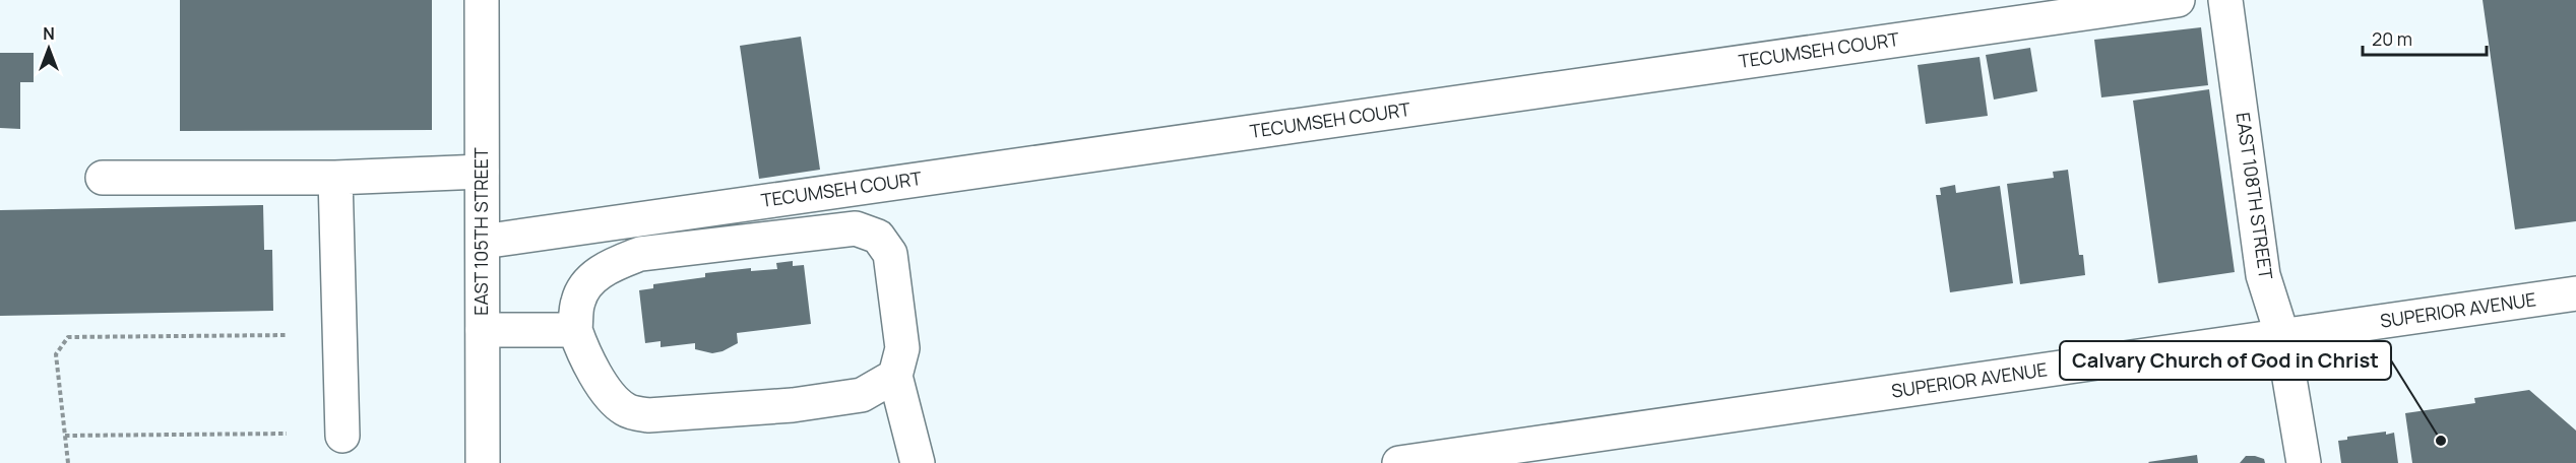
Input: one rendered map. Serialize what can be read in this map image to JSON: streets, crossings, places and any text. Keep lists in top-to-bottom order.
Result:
{
  "streets": {
    "main road": [
      "TECUMSEH COURT",
      "EAST 108TH STREET",
      "EAST 105TH STREET",
      "SUPERIOR AVENUE"
    ]
  },
  "crossings": [
    ["TECUMSEH COURT", "EAST 105TH STREET"],
    ["EAST 108TH STREET", "SUPERIOR AVENUE"]
  ],
  "places": ["Calvary Church of God in Christ"],
  "scale_bar": "20 m",
  "north": "top"
}
